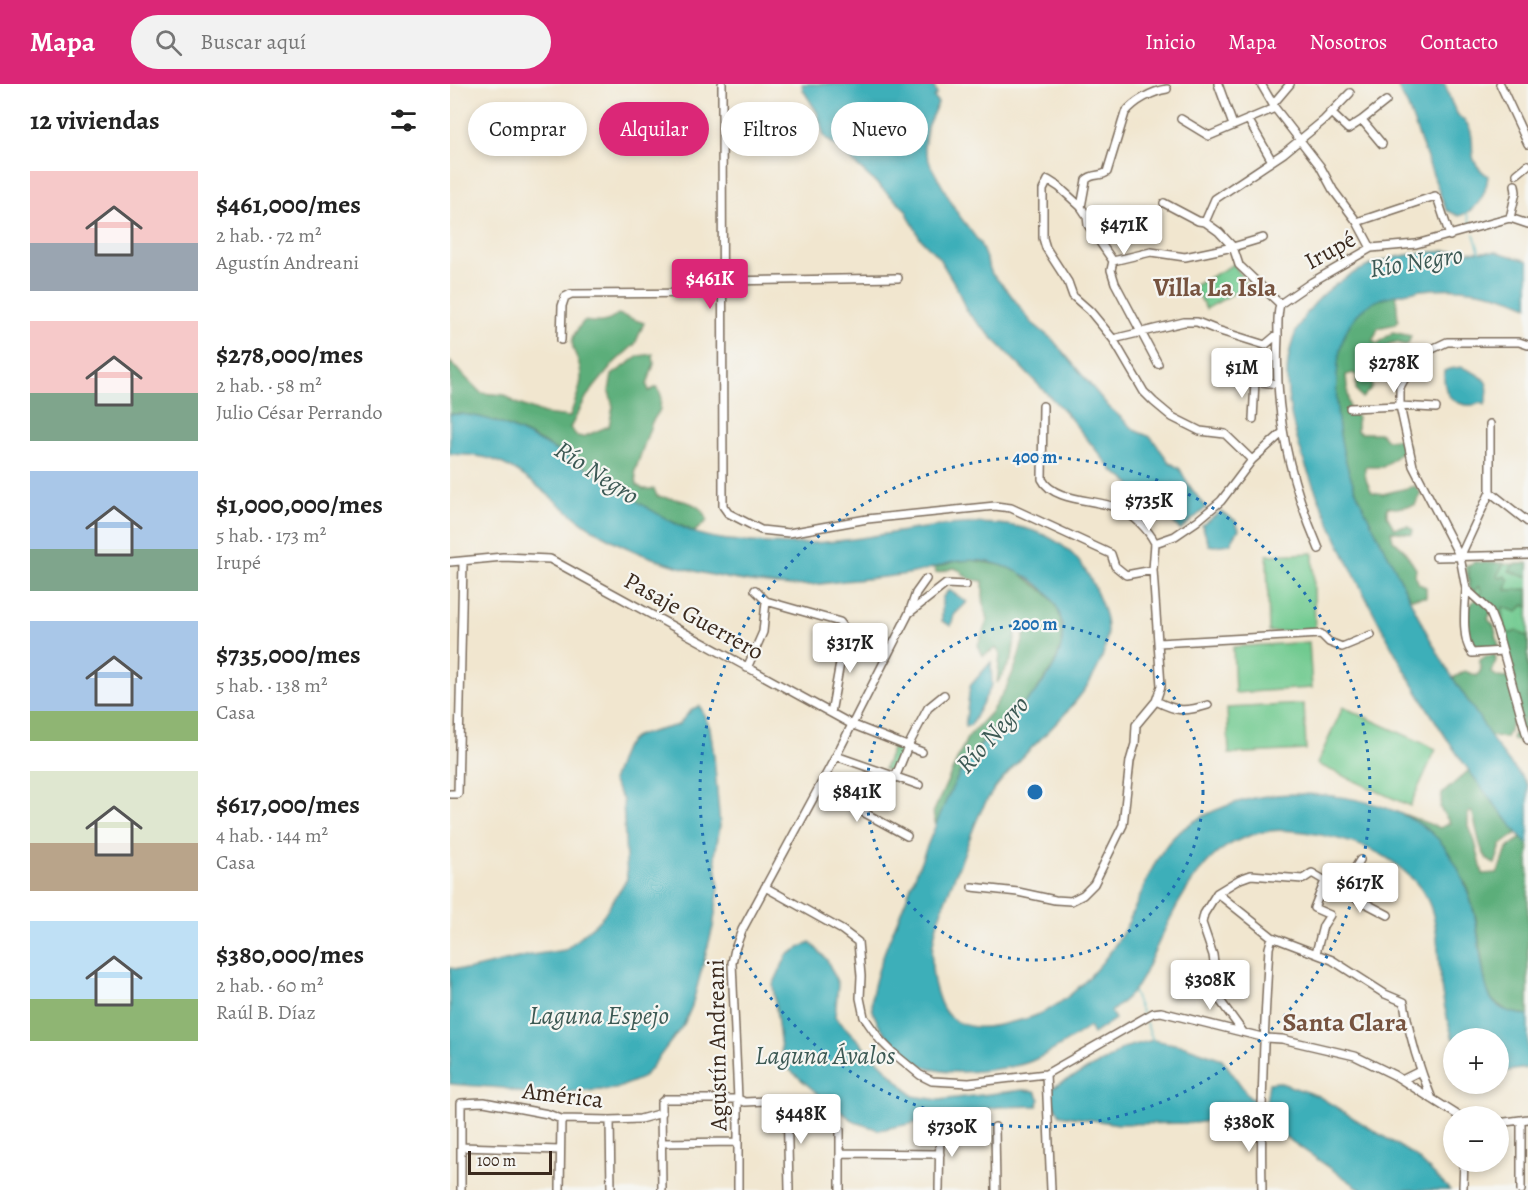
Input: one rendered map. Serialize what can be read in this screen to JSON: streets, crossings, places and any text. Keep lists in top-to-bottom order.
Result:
{
  "streets": {
    "street": [
      "Irupé",
      "Pasaje Guerrero",
      "Agustín Andreani",
      "América"
    ]
  },
  "crossings": [
    ["Pasaje Guerrero", "Agustín Andreani"]
  ],
  "districts": ["Villa La Isla", "Santa Clara"],
  "water": ["Río Negro", "Laguna Espejo", "Laguna Ávalos"],
  "scale_bar": "100 m",
  "page": {
    "header": "Mapa",
    "search": "Buscar aquí",
    "nav": [
      "Inicio",
      "Mapa",
      "Nosotros",
      "Contacto"
    ],
    "heading": "12 viviendas",
    "chip": [
      "Comprar",
      "Alquilar",
      "Filtros",
      "Nuevo"
    ],
    "list": [
      {
        "name": "$461,000/mes",
        "note": "2 hab. · 72 m² · Agustín Andreani"
      },
      {
        "name": "$278,000/mes",
        "note": "2 hab. · 58 m² · Julio César Perrando"
      },
      {
        "name": "$1,000,000/mes",
        "note": "5 hab. · 173 m² · Irupé"
      },
      {
        "name": "$735,000/mes",
        "note": "5 hab. · 138 m² · Casa"
      },
      {
        "name": "$617,000/mes",
        "note": "4 hab. · 144 m² · Casa"
      },
      {
        "name": "$380,000/mes",
        "note": "2 hab. · 60 m² · Raúl B. Díaz"
      }
    ],
    "price": [
      "$471K",
      "$461K",
      "$278K",
      "$1M",
      "$735K",
      "$317K",
      "$841K",
      "$617K",
      "$308K",
      "$448K",
      "$380K",
      "$730K"
    ],
    "map_buttons": ["+", "−"],
    "scale": "100 m"
  },
  "rings": ["400 m", "200 m"]
}
